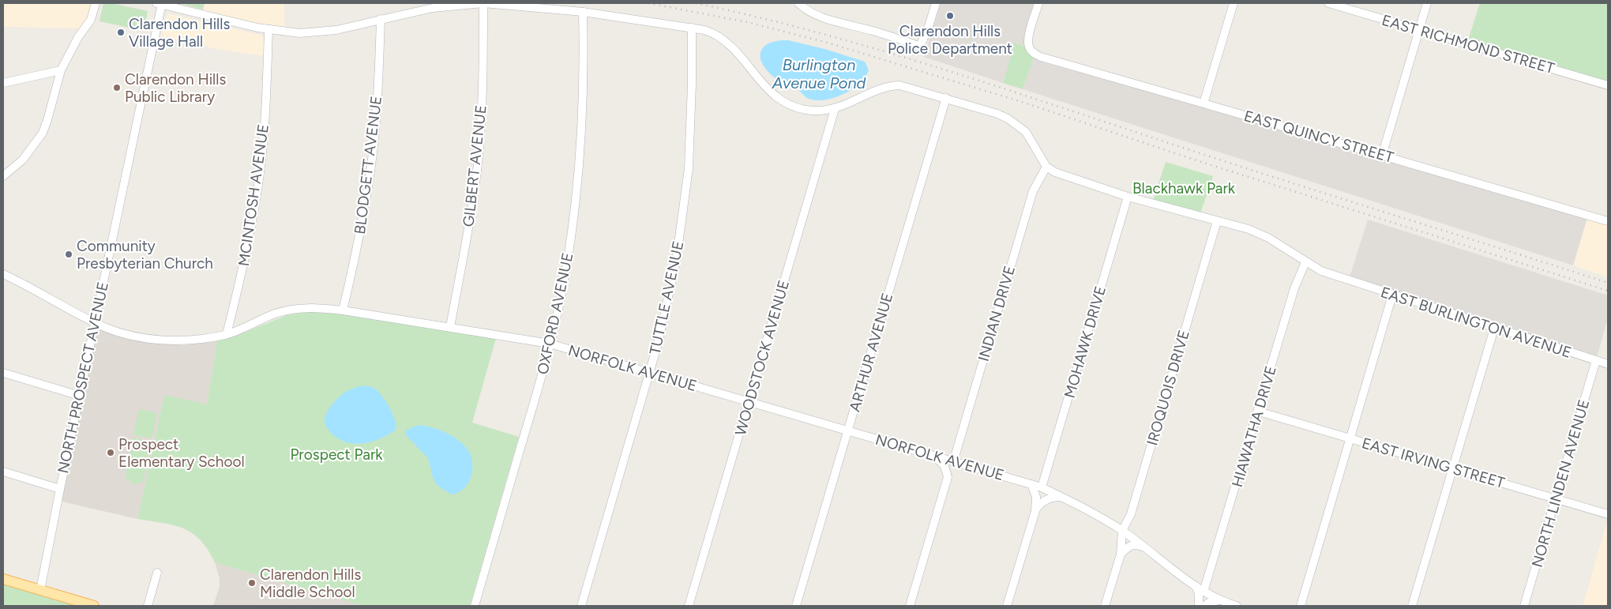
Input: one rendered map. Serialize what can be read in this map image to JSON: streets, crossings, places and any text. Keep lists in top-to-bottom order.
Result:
{
  "streets": {
    "street": [
      "EAST RICHMOND STREET",
      "EAST QUINCY STREET",
      "BLODGETT AVENUE",
      "GILBERT AVENUE",
      "MCINTOSH AVENUE",
      "TUTTLE AVENUE",
      "OXFORD AVENUE",
      "INDIAN DRIVE",
      "EAST BURLINGTON AVENUE",
      "MOHAWK DRIVE",
      "ARTHUR AVENUE",
      "WOODSTOCK AVENUE",
      "NORFOLK AVENUE",
      "NORTH PROSPECT AVENUE",
      "IROQUOIS DRIVE",
      "HIAWATHA DRIVE",
      "EAST IRVING STREET",
      "NORTH LINDEN AVENUE"
    ]
  },
  "crossings": [
    ["BLODGETT AVENUE", "NORFOLK AVENUE"],
    ["GILBERT AVENUE", "NORFOLK AVENUE"],
    ["MCINTOSH AVENUE", "NORFOLK AVENUE"],
    ["TUTTLE AVENUE", "NORFOLK AVENUE"],
    ["OXFORD AVENUE", "NORFOLK AVENUE"],
    ["INDIAN DRIVE", "EAST BURLINGTON AVENUE"],
    ["INDIAN DRIVE", "NORFOLK AVENUE"],
    ["EAST BURLINGTON AVENUE", "MOHAWK DRIVE"],
    ["EAST BURLINGTON AVENUE", "IROQUOIS DRIVE"],
    ["EAST BURLINGTON AVENUE", "HIAWATHA DRIVE"],
    ["EAST BURLINGTON AVENUE", "NORTH LINDEN AVENUE"],
    ["MOHAWK DRIVE", "NORFOLK AVENUE"],
    ["ARTHUR AVENUE", "NORFOLK AVENUE"],
    ["WOODSTOCK AVENUE", "NORFOLK AVENUE"],
    ["NORFOLK AVENUE", "NORTH PROSPECT AVENUE"],
    ["NORFOLK AVENUE", "IROQUOIS DRIVE"],
    ["NORFOLK AVENUE", "HIAWATHA DRIVE"],
    ["HIAWATHA DRIVE", "EAST IRVING STREET"],
    ["EAST IRVING STREET", "NORTH LINDEN AVENUE"]
  ],
  "water": ["Burlington Avenue Pond"],
  "parks": ["Blackhawk Park", "Prospect Park"],
  "places": [
    "Clarendon Hills Police Department",
    "Clarendon Hills Village Hall",
    "Clarendon Hills Public Library",
    "Community Presbyterian Church",
    "Prospect Elementary School",
    "Clarendon Hills Middle School"
  ]
}
